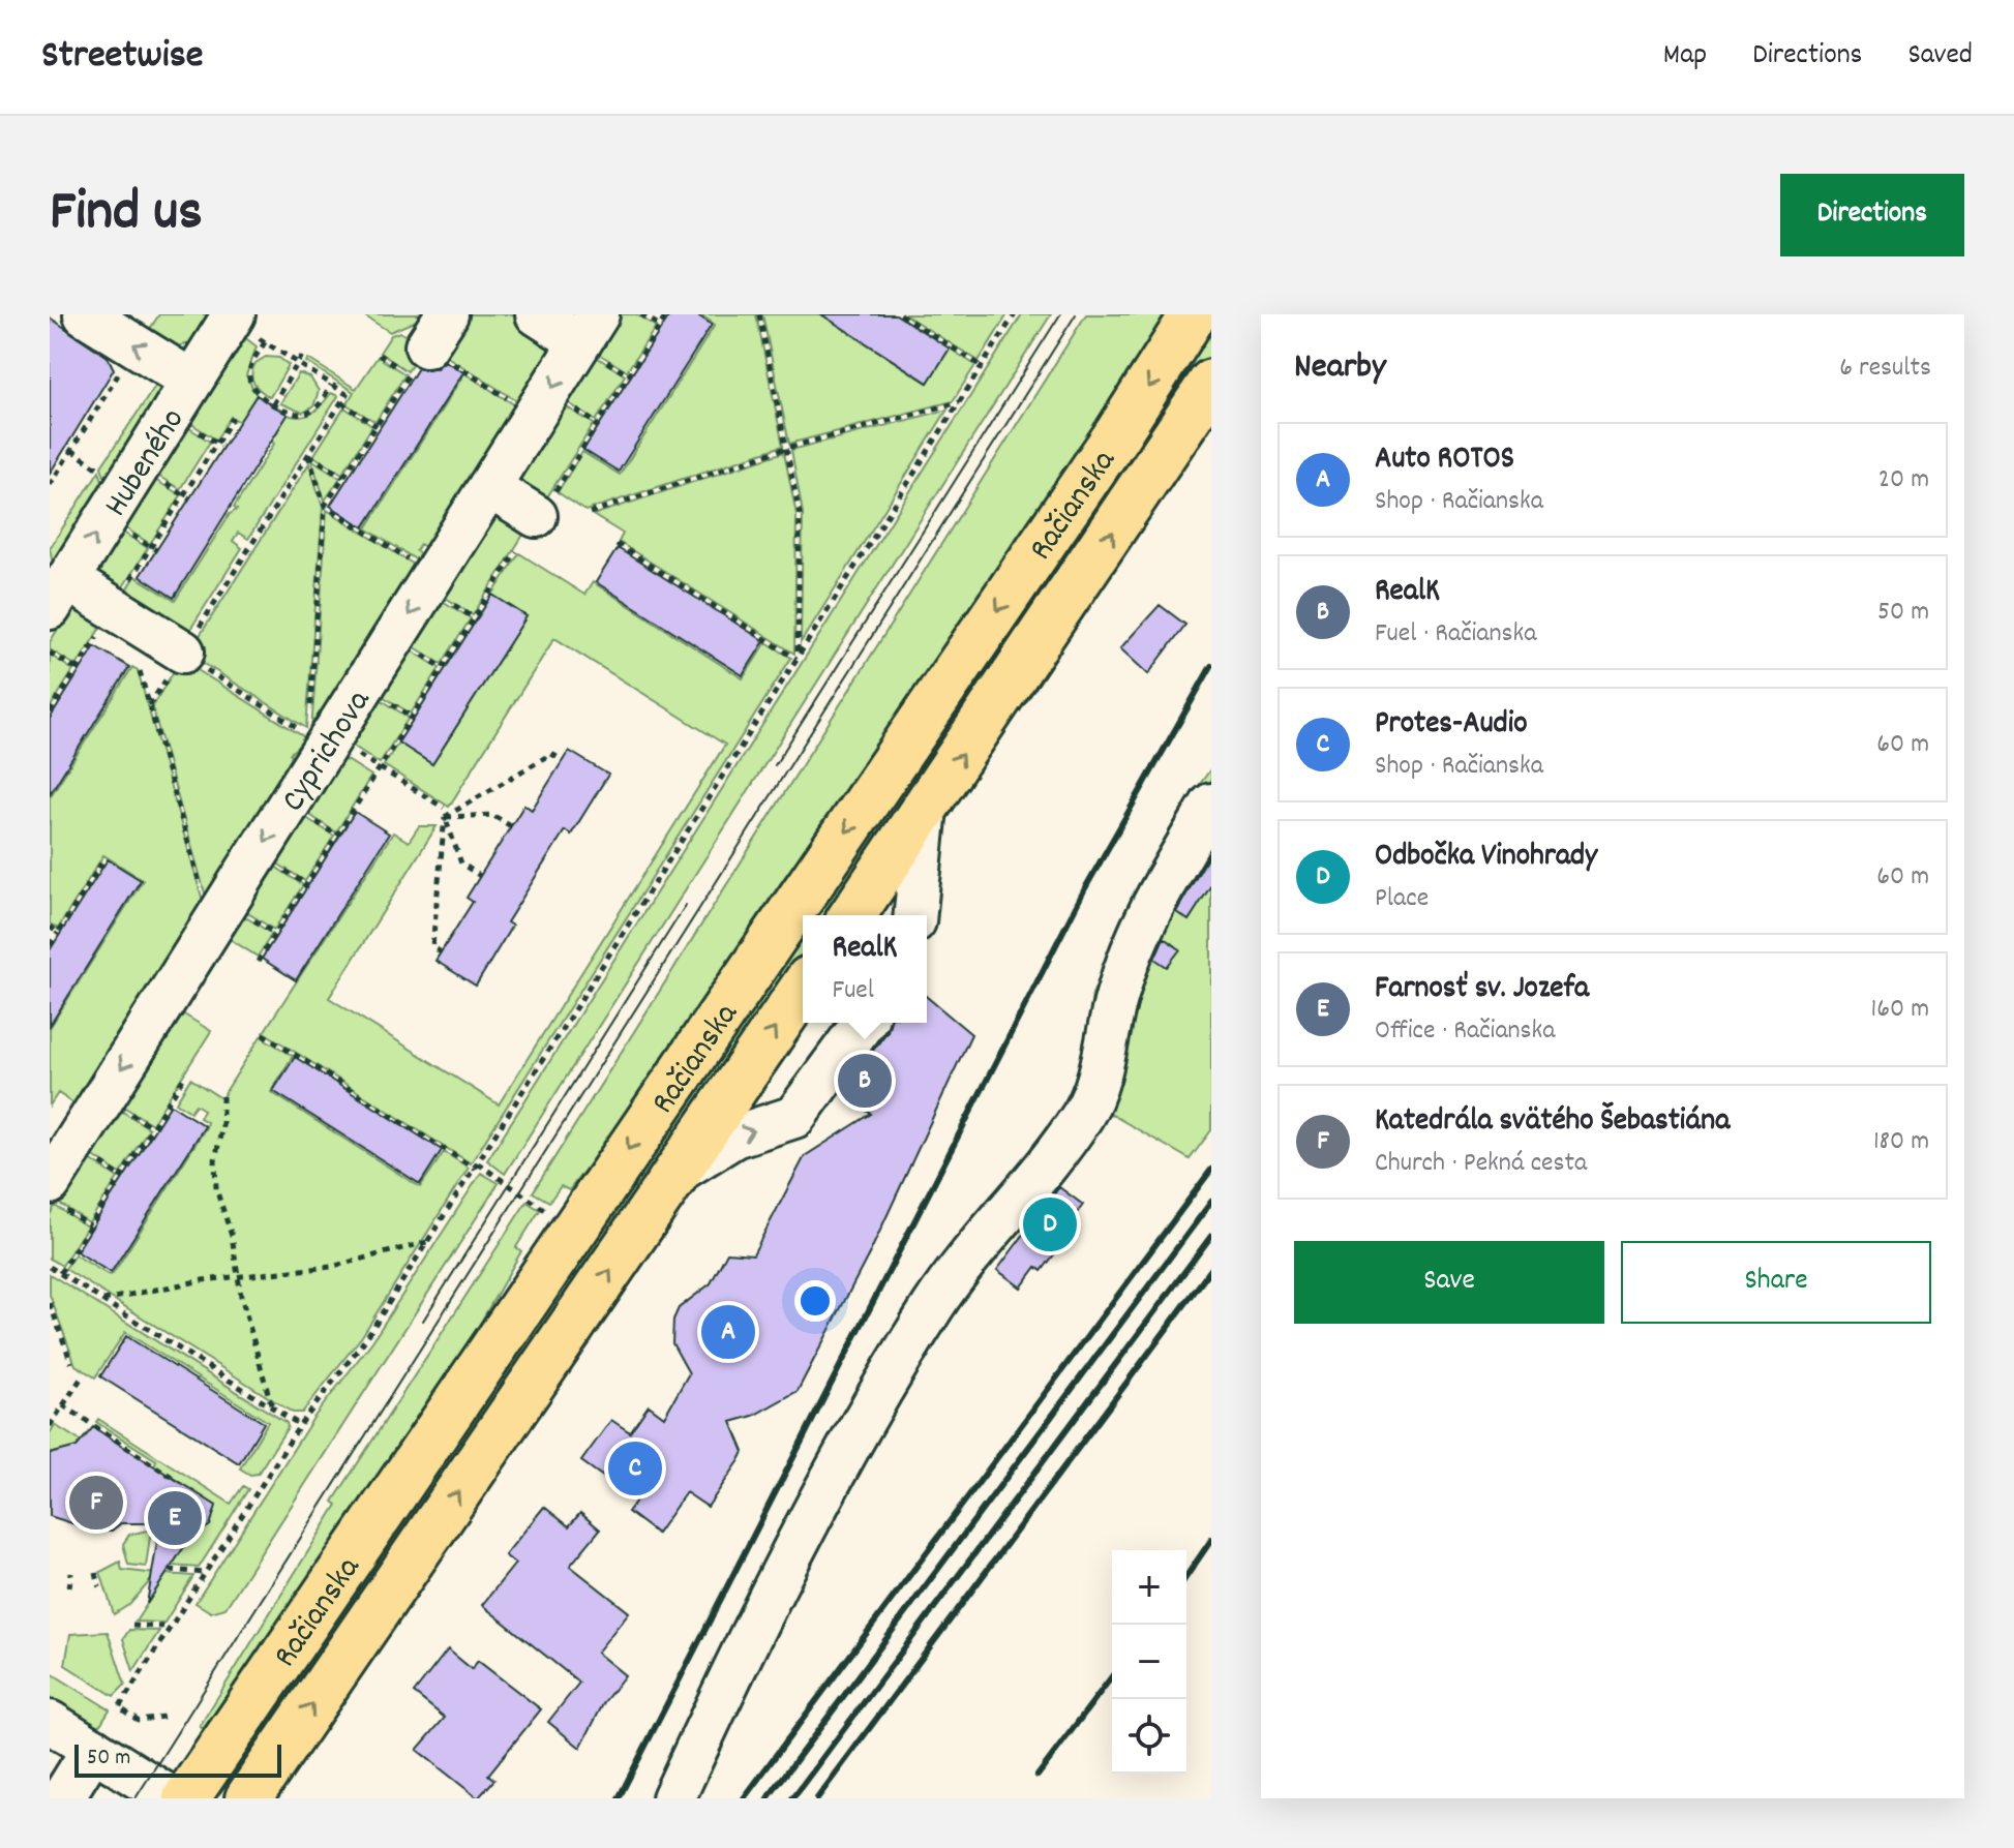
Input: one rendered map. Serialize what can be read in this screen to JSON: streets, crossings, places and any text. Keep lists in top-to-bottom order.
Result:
{
  "streets": {
    "main road": ["Račianska"],
    "street": ["Hubeného", "Cyprichova"]
  },
  "one_way": ["Hubeného", "Cyprichova"],
  "scale_bar": "50 m",
  "page": {
    "header": "Streetwise",
    "nav": ["Map", "Directions", "Saved"],
    "title": "Find us",
    "buttons": [
      "Directions",
      ["Save", "Share"]
    ],
    "heading": ["Nearby", "6 results"],
    "list": [
      {
        "mark": "A",
        "name": "Auto ROTOS",
        "note": "Shop · Račianska",
        "value": "20 m"
      },
      {
        "mark": "B",
        "name": "RealK",
        "note": "Fuel · Račianska",
        "value": "50 m"
      },
      {
        "mark": "C",
        "name": "Protes-Audio",
        "note": "Shop · Račianska",
        "value": "60 m"
      },
      {
        "mark": "D",
        "name": "Odbočka Vinohrady",
        "note": "Place",
        "value": "60 m"
      },
      {
        "mark": "E",
        "name": "Farnosť sv. Jozefa",
        "note": "Office · Račianska",
        "value": "160 m"
      },
      {
        "mark": "F",
        "name": "Katedrála svätého Šebastiána",
        "note": "Church · Pekná cesta",
        "value": "180 m"
      }
    ],
    "popup": ["RealK", "Fuel"],
    "pins": [
      "B",
      "D",
      "A",
      "C",
      "F",
      "E"
    ],
    "map_buttons": ["+", "−"],
    "scale": "50 m"
  }
}
